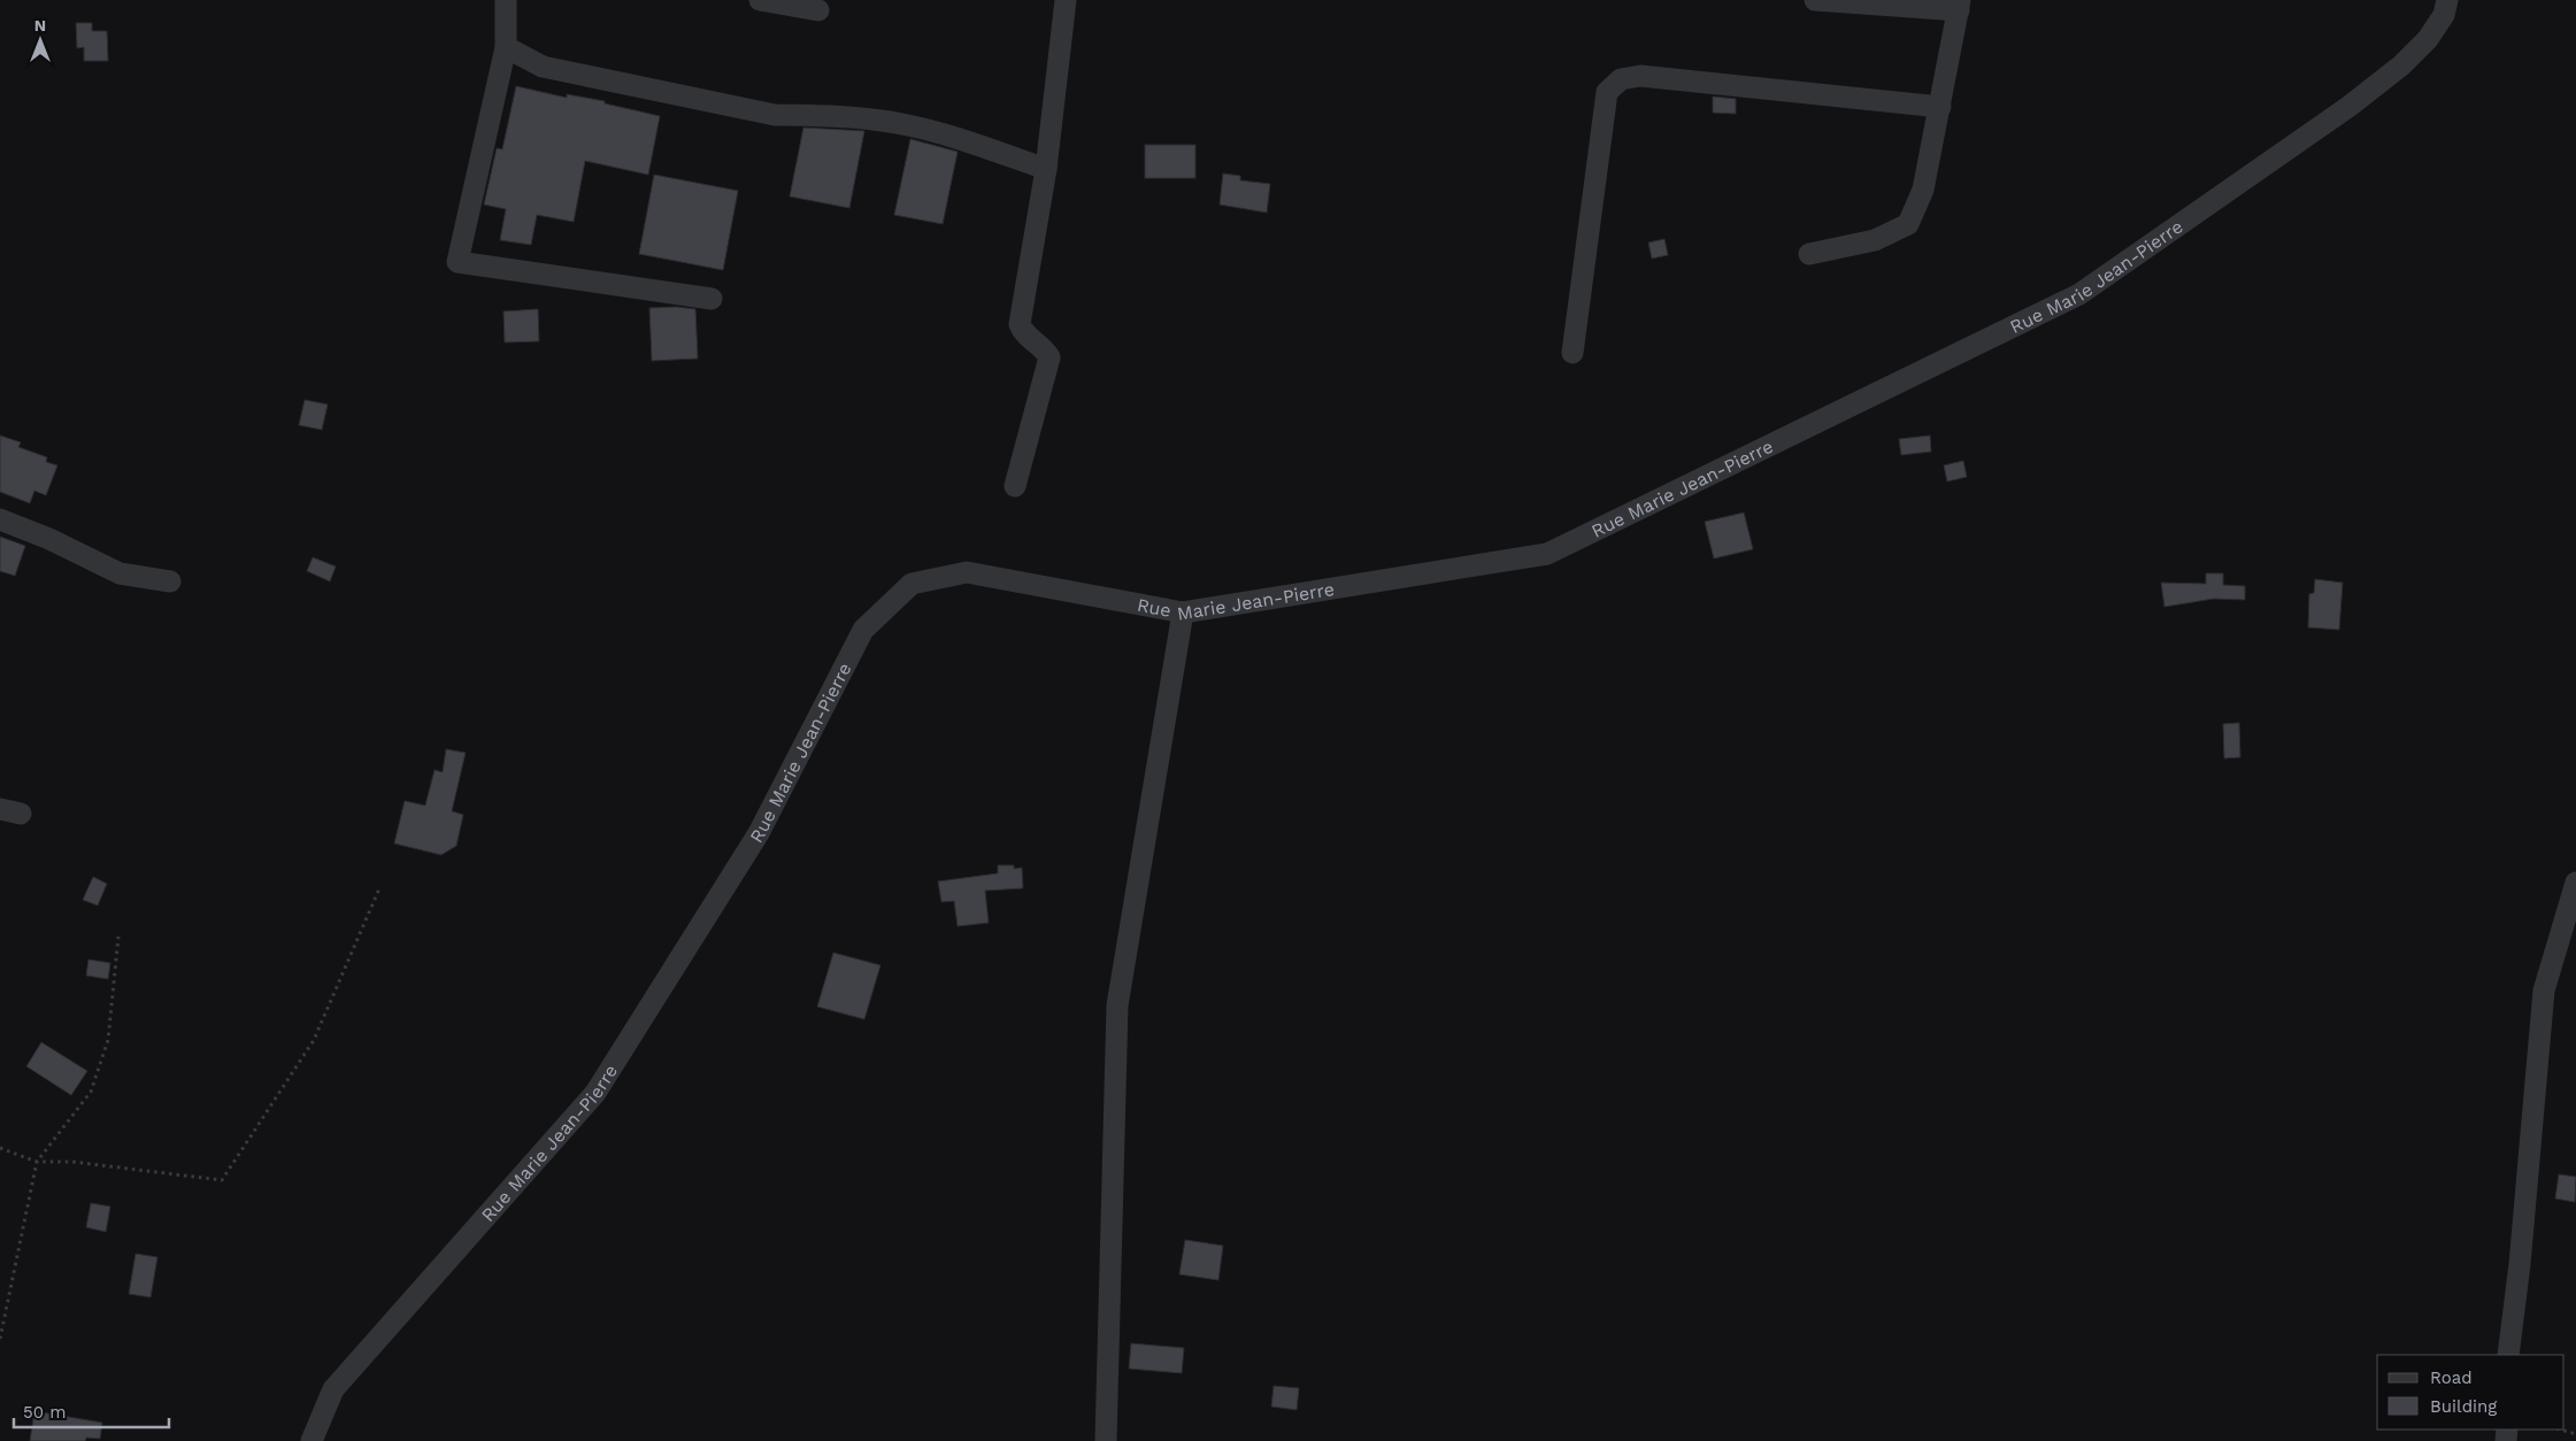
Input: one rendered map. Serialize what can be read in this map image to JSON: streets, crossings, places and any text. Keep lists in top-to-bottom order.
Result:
{
  "streets": {
    "street": ["Rue Marie Jean-Pierre"]
  },
  "legend": ["Road", "Building"],
  "scale_bar": "50 m",
  "north": "top"
}
